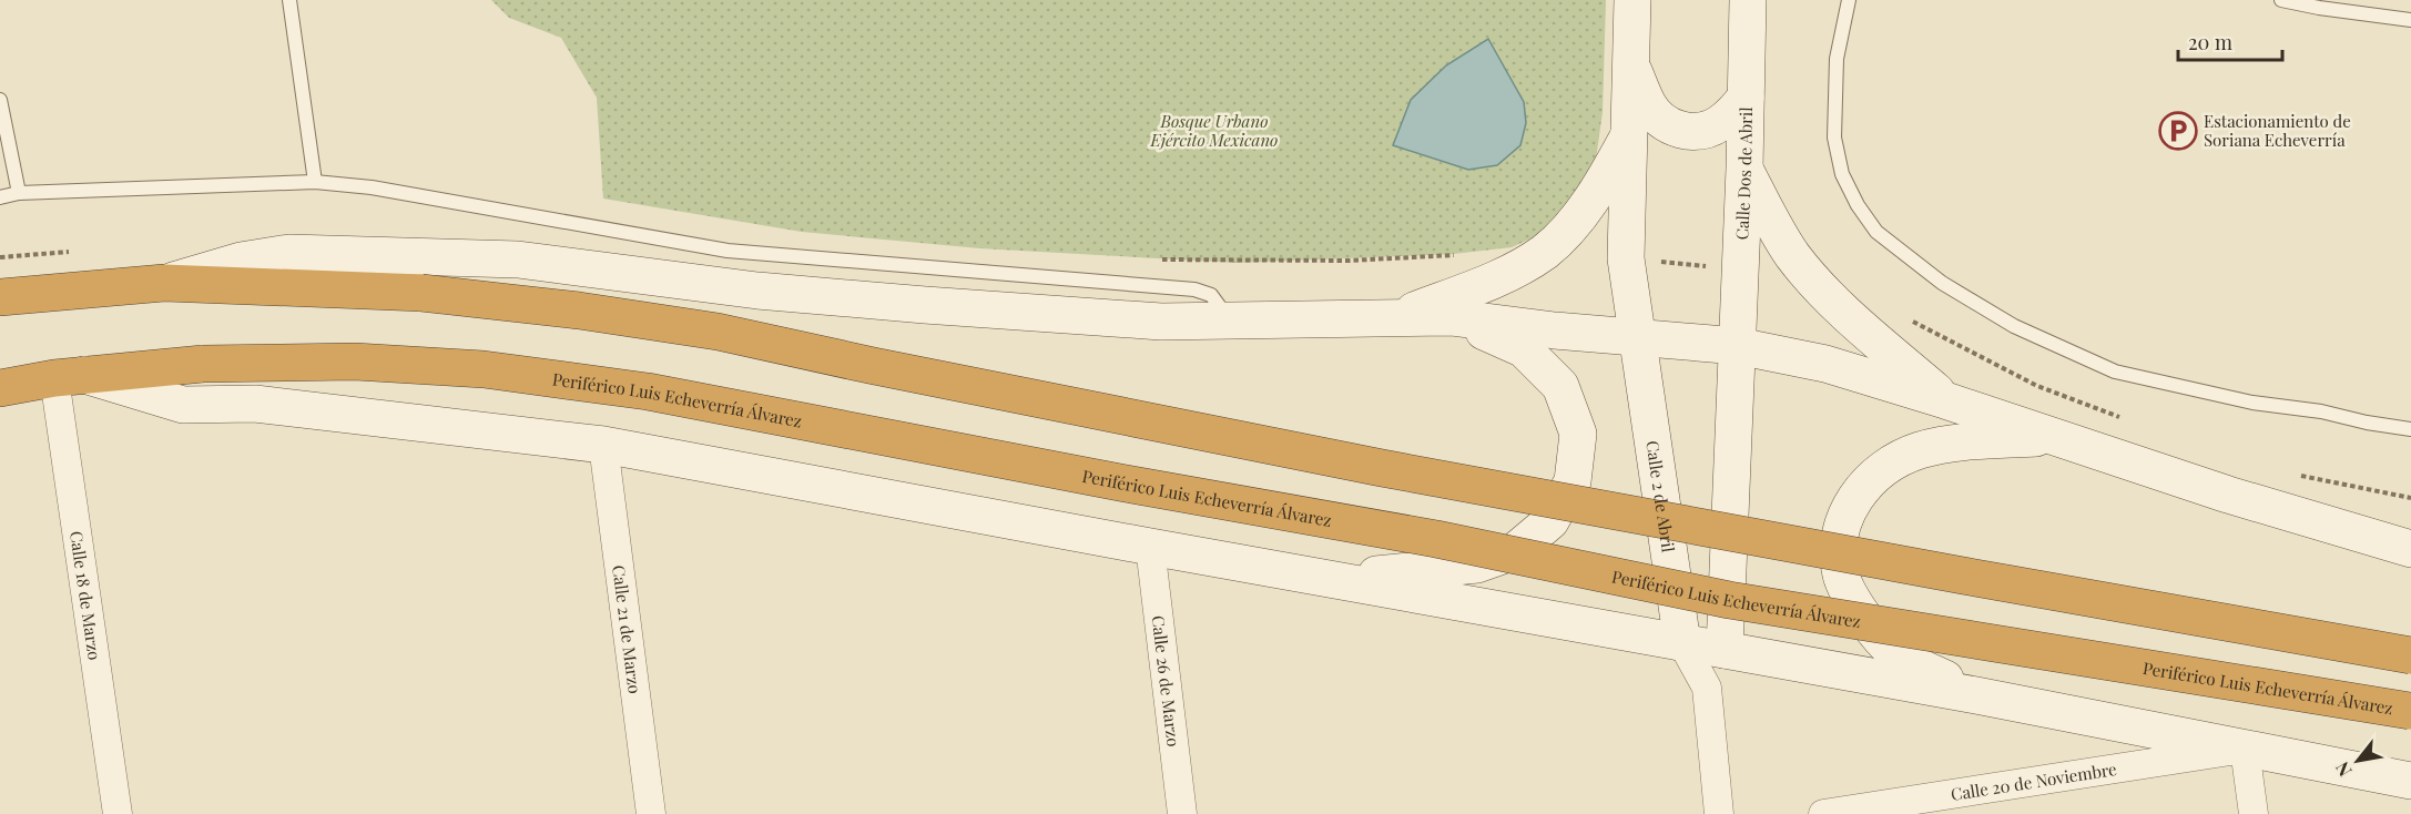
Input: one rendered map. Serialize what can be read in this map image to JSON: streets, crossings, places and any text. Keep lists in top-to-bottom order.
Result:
{
  "streets": {
    "highway": ["Periférico Luis Echeverría Álvarez"],
    "street": [
      "Calle Dos de Abril",
      "Calle 2 de Abril",
      "Calle 18 de Marzo",
      "Calle 21 de Marzo",
      "Calle 26 de Marzo",
      "Calle 20 de Noviembre"
    ]
  },
  "crossings": [
    ["Periférico Luis Echeverría Álvarez", "Calle 18 de Marzo"]
  ],
  "parks": ["Bosque Urbano Ejército Mexicano"],
  "places": {
    "parking": ["Estacionamiento de Soriana Echeverría"]
  },
  "scale_bar": "20 m",
  "north": "bottom left"
}
